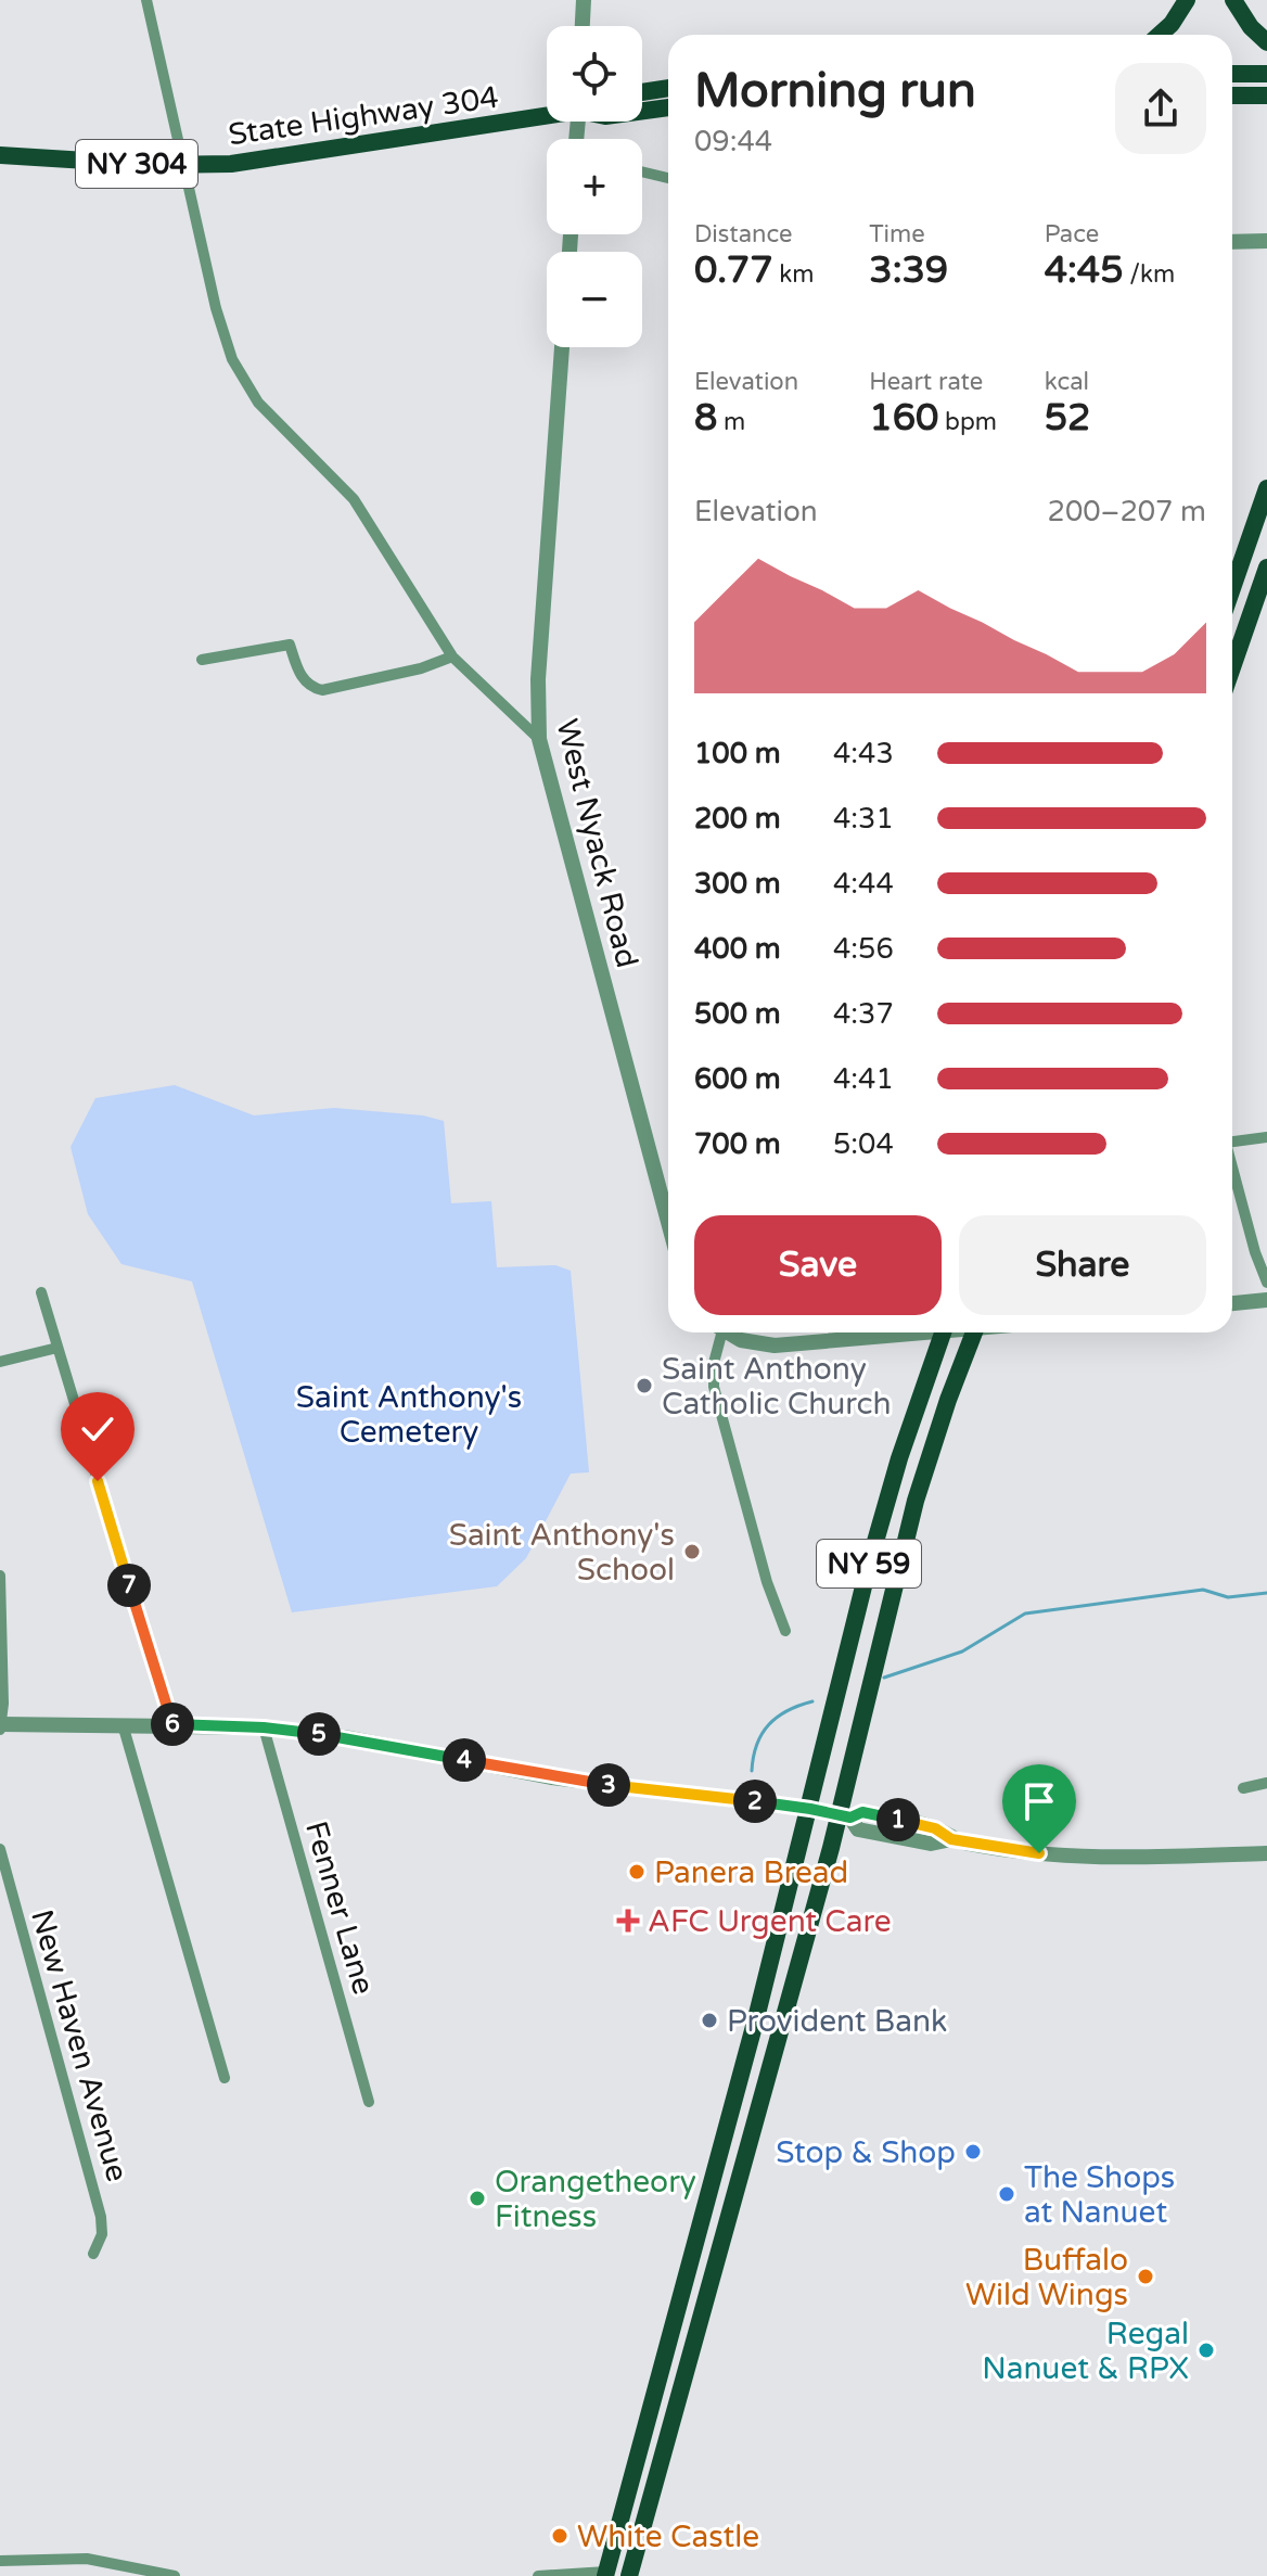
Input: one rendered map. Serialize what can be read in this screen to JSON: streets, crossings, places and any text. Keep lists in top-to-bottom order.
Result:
{
  "streets": {
    "main road": ["State Highway 304", "NY 304", "NY 59"],
    "street": ["West Nyack Road", "Fenner Lane", "New Haven Avenue"]
  },
  "parks": ["Saint Anthony's Cemetery"],
  "places": {
    "other": [
      "Saint Anthony Catholic Church",
      "Saint Anthony's School",
      "Panera Bread",
      "Provident Bank",
      "Stop & Shop",
      "The Shops at Nanuet",
      "Orangetheory Fitness",
      "Buffalo Wild Wings",
      "Regal Nanuet & RPX",
      "White Castle"
    ],
    "health": ["AFC Urgent Care"]
  },
  "page": {
    "map_buttons": ["+", "−"],
    "heading": ["Morning run", "09:44"],
    "stats": [
      ["Distance", "0.77 km"],
      ["Time", "3:39"],
      ["Pace", "4:45 /km"],
      ["Elevation", "8 m"],
      ["Heart rate", "160 bpm"],
      ["kcal", "52"]
    ],
    "chart": ["Elevation", "200–207 m"],
    "list": [
      {
        "name": "100 m",
        "note": "4:43"
      },
      {
        "name": "200 m",
        "note": "4:31"
      },
      {
        "name": "300 m",
        "note": "4:44"
      },
      {
        "name": "400 m",
        "note": "4:56"
      },
      {
        "name": "500 m",
        "note": "4:37"
      },
      {
        "name": "600 m",
        "note": "4:41"
      },
      {
        "name": "700 m",
        "note": "5:04"
      }
    ],
    "buttons": ["Save", "Share"],
    "pins": [
      "7",
      "6",
      "5",
      "4",
      "3",
      "2",
      "1"
    ]
  }
}
